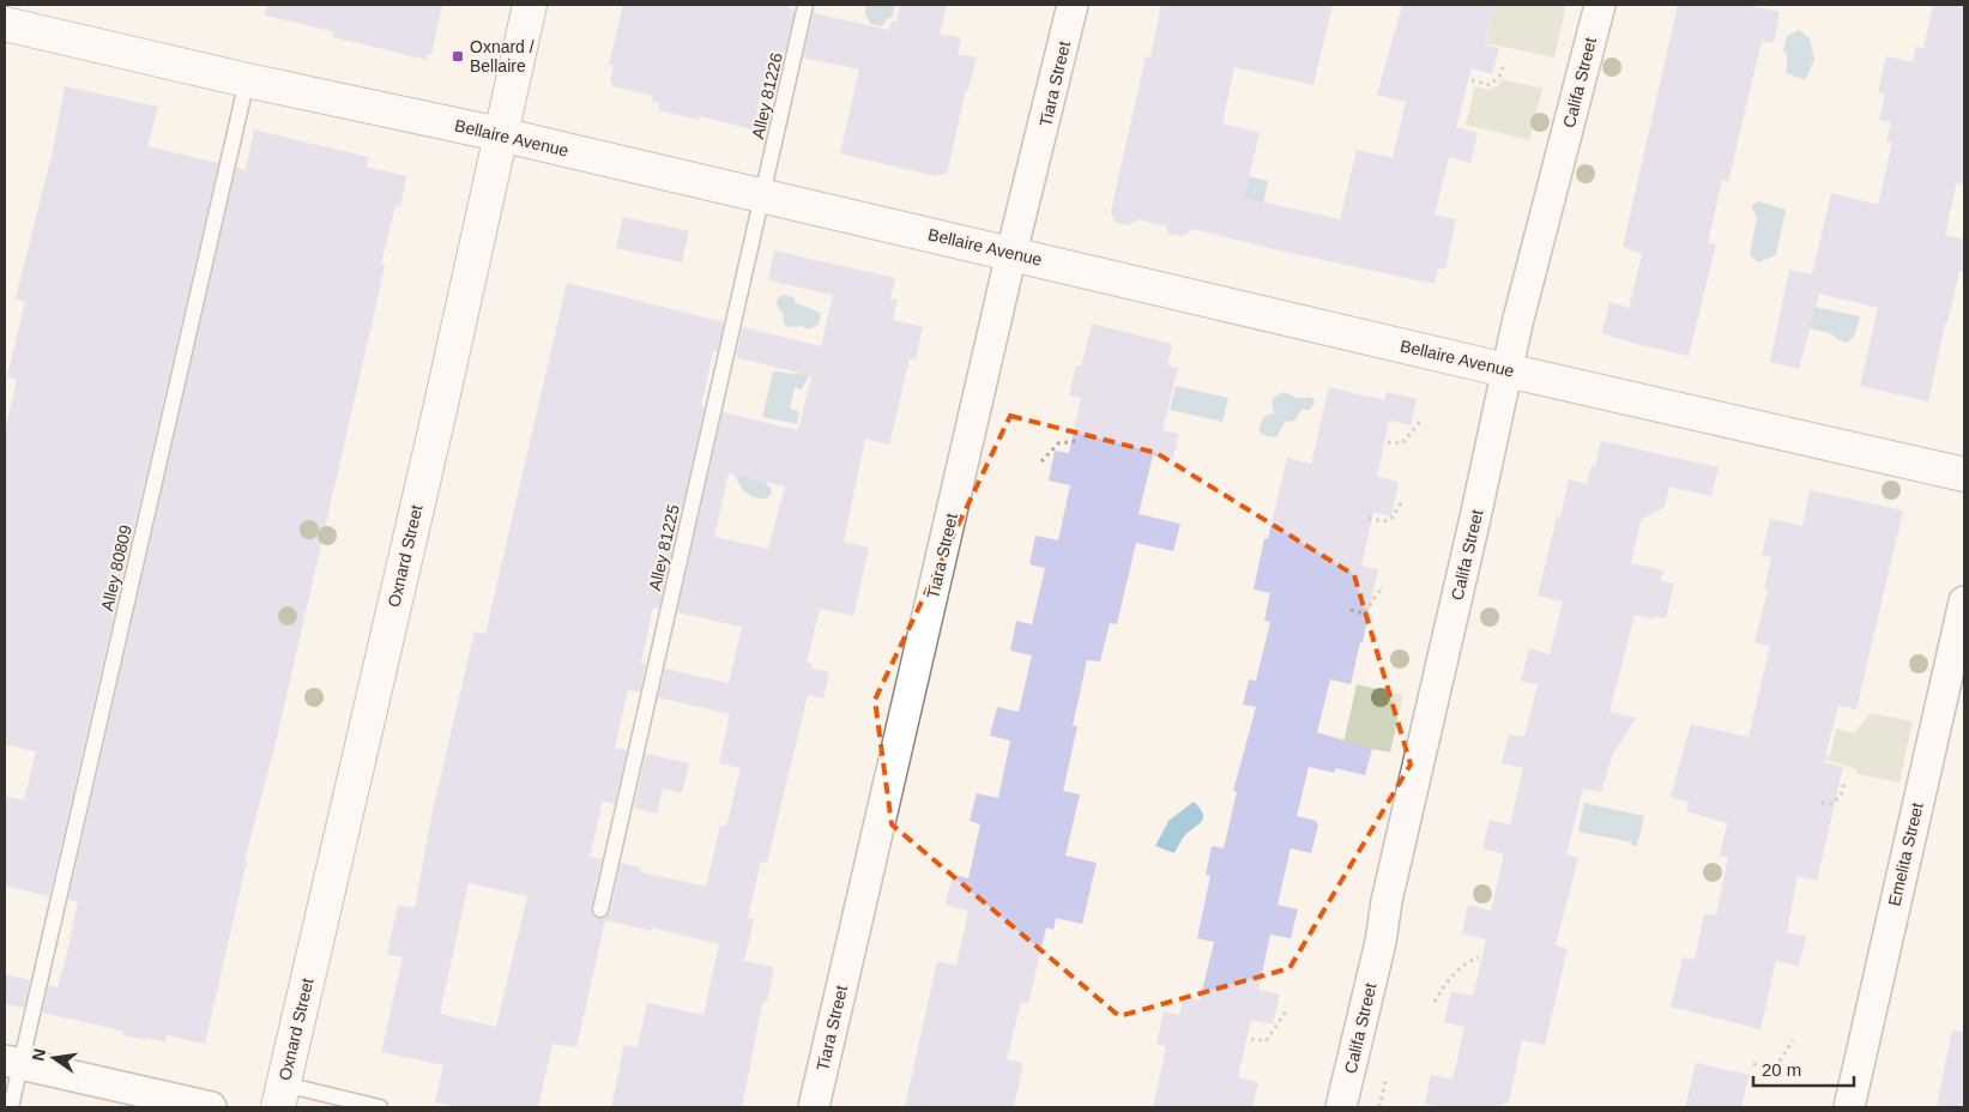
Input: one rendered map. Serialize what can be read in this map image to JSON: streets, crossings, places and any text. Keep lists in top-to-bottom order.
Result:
{
  "streets": {
    "street": [
      "Califa Street",
      "Tiara Street",
      "Bellaire Avenue",
      "Oxnard Street",
      "Emelita Street"
    ],
    "lane": ["Alley 81226", "Alley 81225", "Alley 80809"]
  },
  "crossings": [
    ["Califa Street", "Bellaire Avenue"],
    ["Tiara Street", "Bellaire Avenue"],
    ["Alley 81226", "Bellaire Avenue"],
    ["Alley 81226", "Alley 81225"],
    ["Bellaire Avenue", "Alley 81225"],
    ["Bellaire Avenue", "Oxnard Street"],
    ["Bellaire Avenue", "Alley 80809"]
  ],
  "places": {
    "transit": ["Oxnard / Bellaire"]
  },
  "scale_bar": "20 m",
  "north": "left"
}
